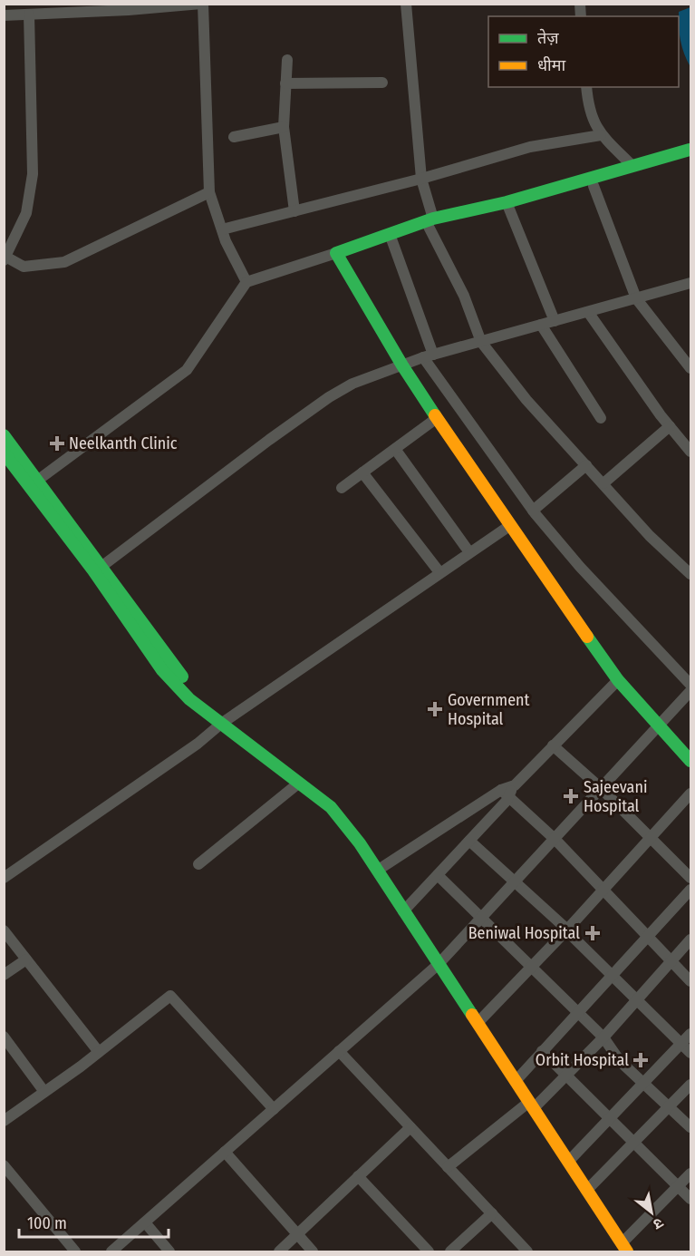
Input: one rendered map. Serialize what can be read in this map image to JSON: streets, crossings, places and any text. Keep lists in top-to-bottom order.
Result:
{
  "places": {
    "health": [
      "Neelkanth Clinic",
      "Government Hospital",
      "Sajeevani Hospital",
      "Beniwal Hospital",
      "Orbit Hospital"
    ]
  },
  "legend": ["तेज़", "धीमा"],
  "scale_bar": "100 m",
  "north": "bottom right"
}
